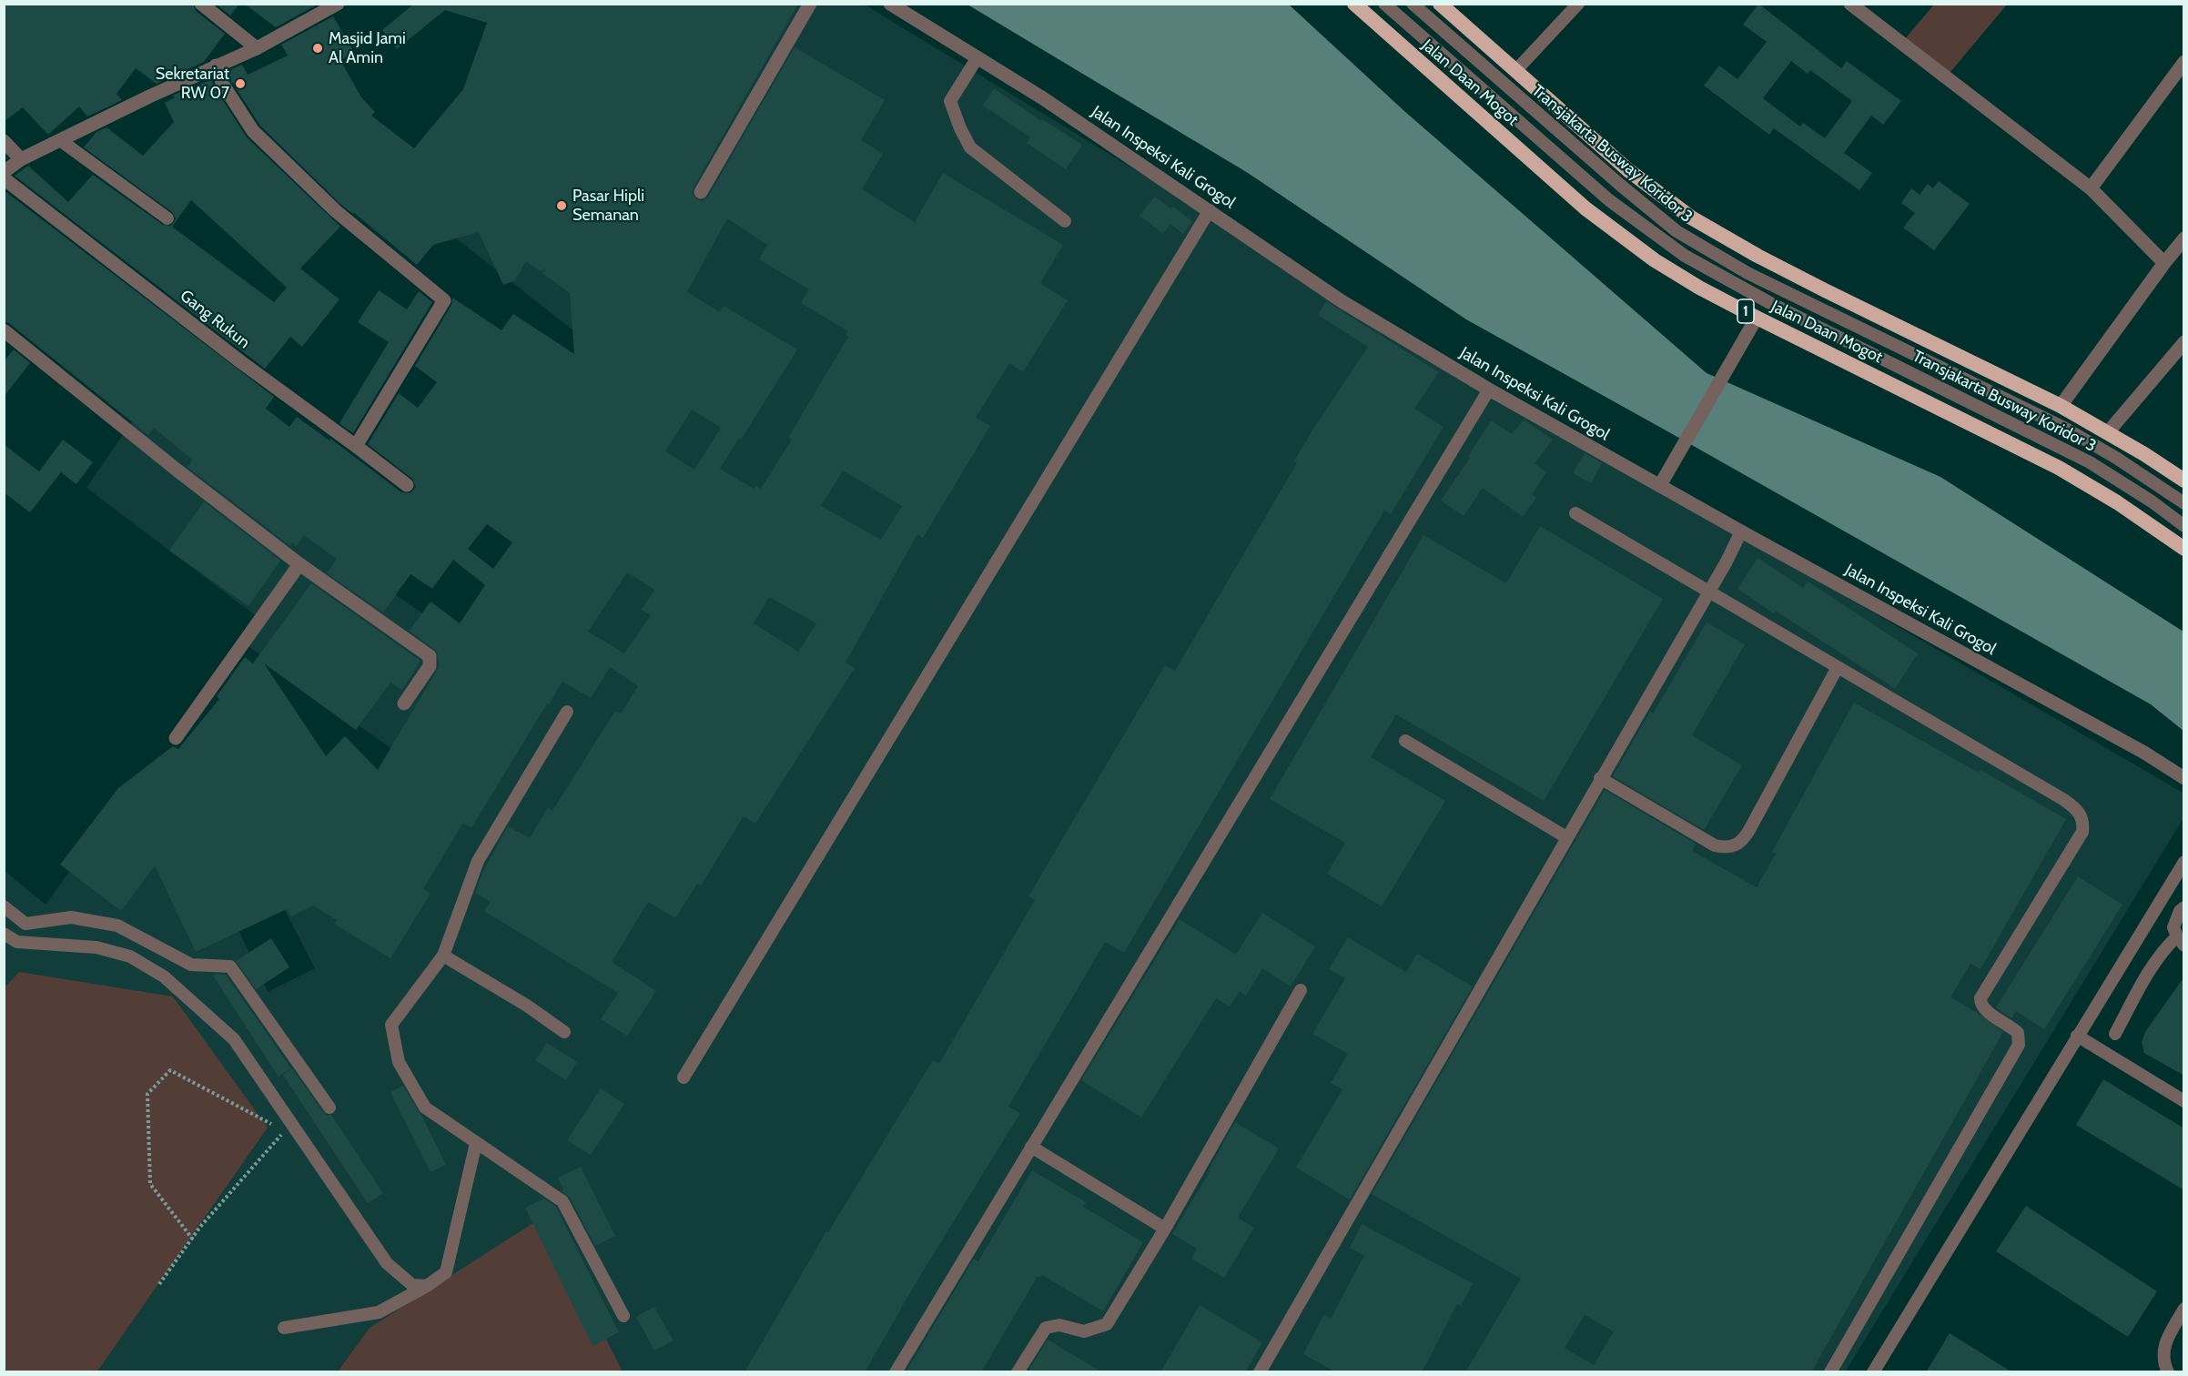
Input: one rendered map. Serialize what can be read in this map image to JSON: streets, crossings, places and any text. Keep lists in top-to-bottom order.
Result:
{
  "streets": {
    "highway": ["Jalan Daan Mogot", "1"],
    "street": ["Jalan Inspeksi Kali Grogol", "Gang Rukun"],
    "lane": ["Transjakarta Busway Koridor 3"]
  },
  "places": ["Masjid Jami Al Amin", "Sekretariat RW 07", "Pasar Hipli Semanan"]
}
